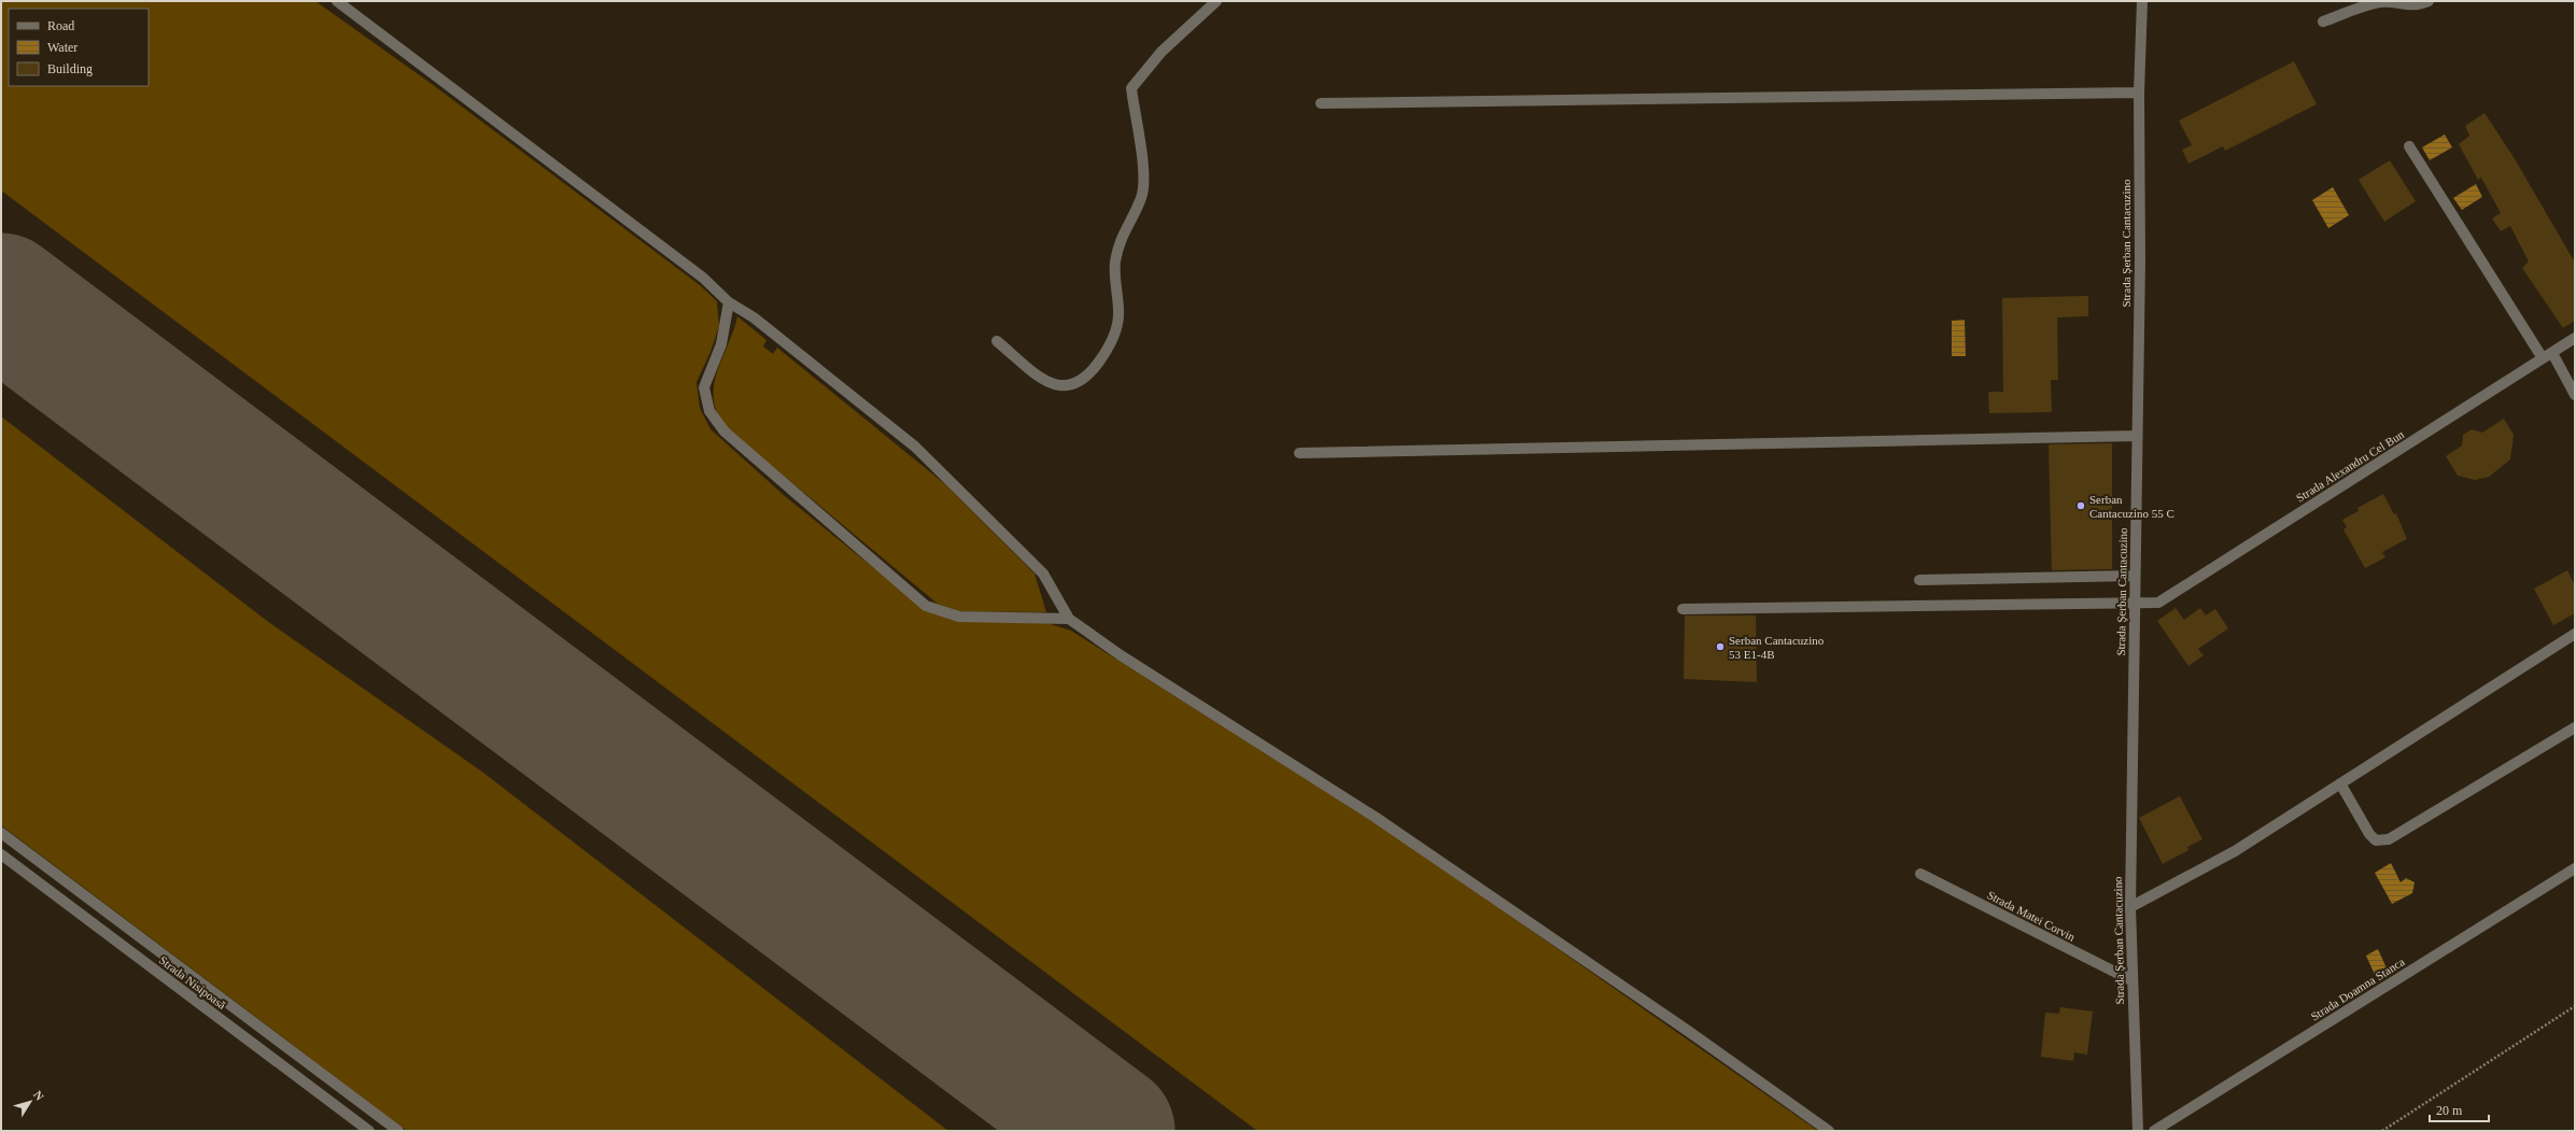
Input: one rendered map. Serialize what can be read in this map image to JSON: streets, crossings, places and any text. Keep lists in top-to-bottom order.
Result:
{
  "streets": {
    "street": [
      "Strada Șerban Cantacuzino",
      "Strada Alexandru Cel Bun",
      "Strada Matei Corvin",
      "Strada Nisipoasă",
      "Strada Doamna Stanca"
    ]
  },
  "crossings": [
    ["Strada Șerban Cantacuzino", "Strada Alexandru Cel Bun"],
    ["Strada Șerban Cantacuzino", "Strada Matei Corvin"]
  ],
  "places": ["Serban Cantacuzino 55 C", "Serban Cantacuzino 53 E1-4B"],
  "legend": ["Road", "Water", "Building"],
  "scale_bar": "20 m",
  "north": "top right"
}
